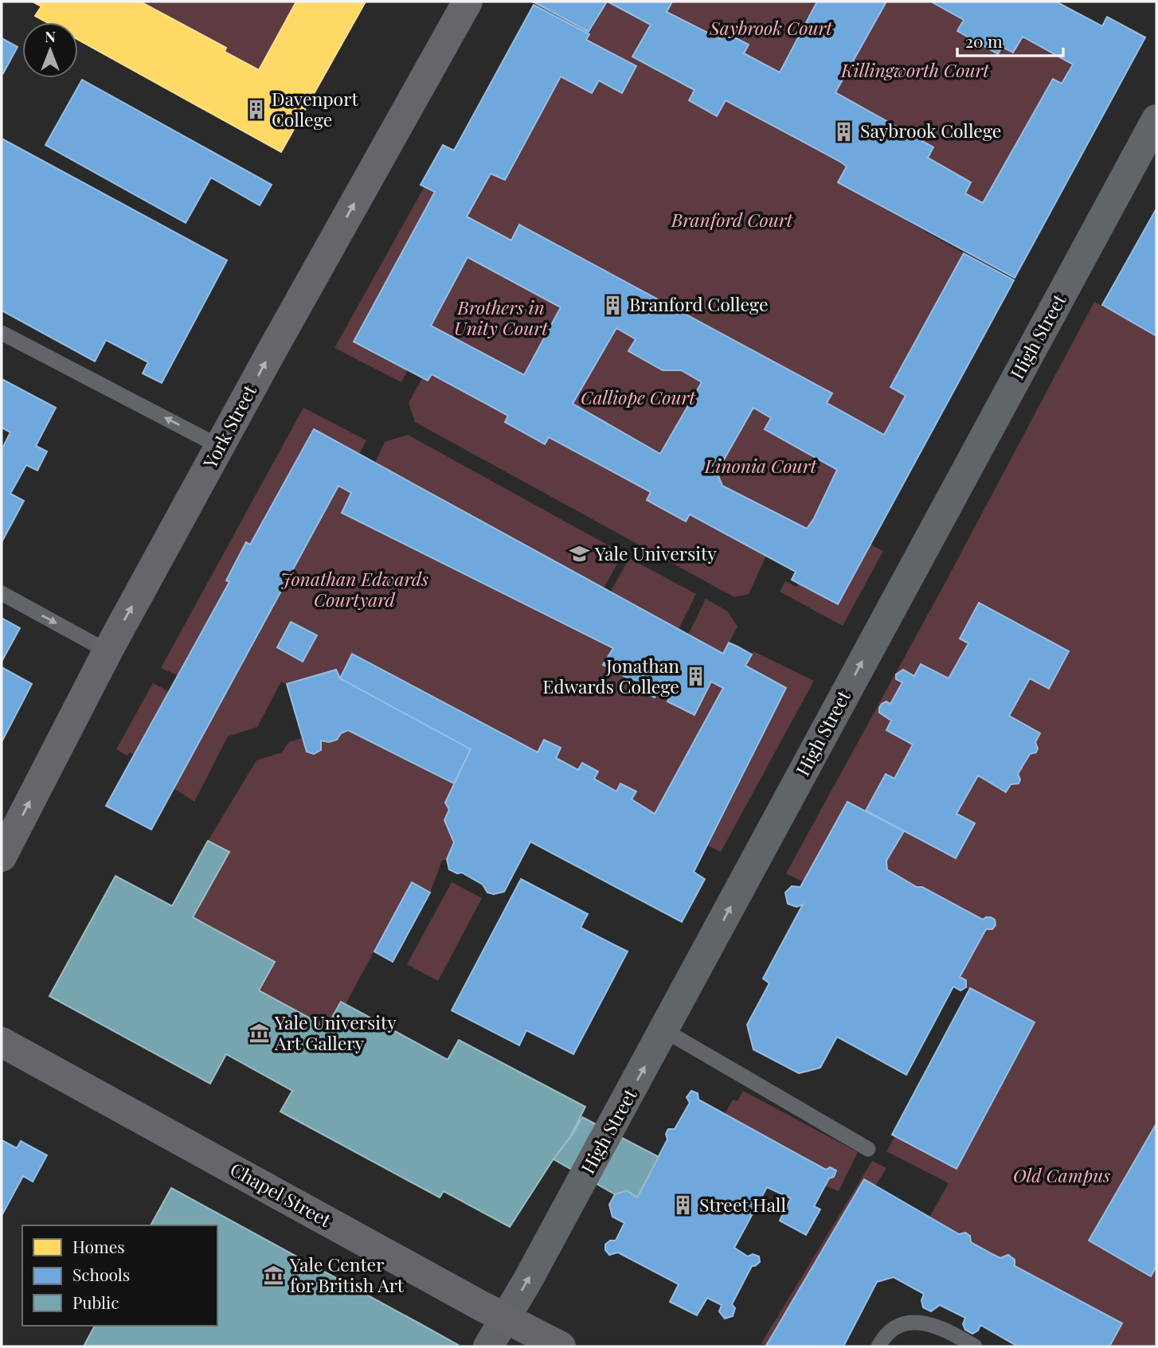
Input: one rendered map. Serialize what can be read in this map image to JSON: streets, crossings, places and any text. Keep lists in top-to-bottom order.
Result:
{
  "streets": {
    "main road": ["York Street", "Chapel Street"],
    "street": ["High Street"]
  },
  "crossings": [
    ["High Street", "Chapel Street"]
  ],
  "one_way": ["High Street", "York Street"],
  "parks": [
    "Saybrook Court",
    "Killingworth Court",
    "Branford Court",
    "Brothers in Unity Court",
    "Calliope Court",
    "Linonia Court",
    "Jonathan Edwards Courtyard",
    "Old Campus"
  ],
  "places": {
    "building": [
      "Davenport College",
      "Saybrook College",
      "Branford College",
      "Jonathan Edwards College",
      "Street Hall"
    ],
    "school or university": ["Yale University"],
    "museum": ["Yale University Art Gallery", "Yale Center for British Art"]
  },
  "legend": ["Homes", "Schools", "Public"],
  "scale_bar": "20 m",
  "north": "top"
}
